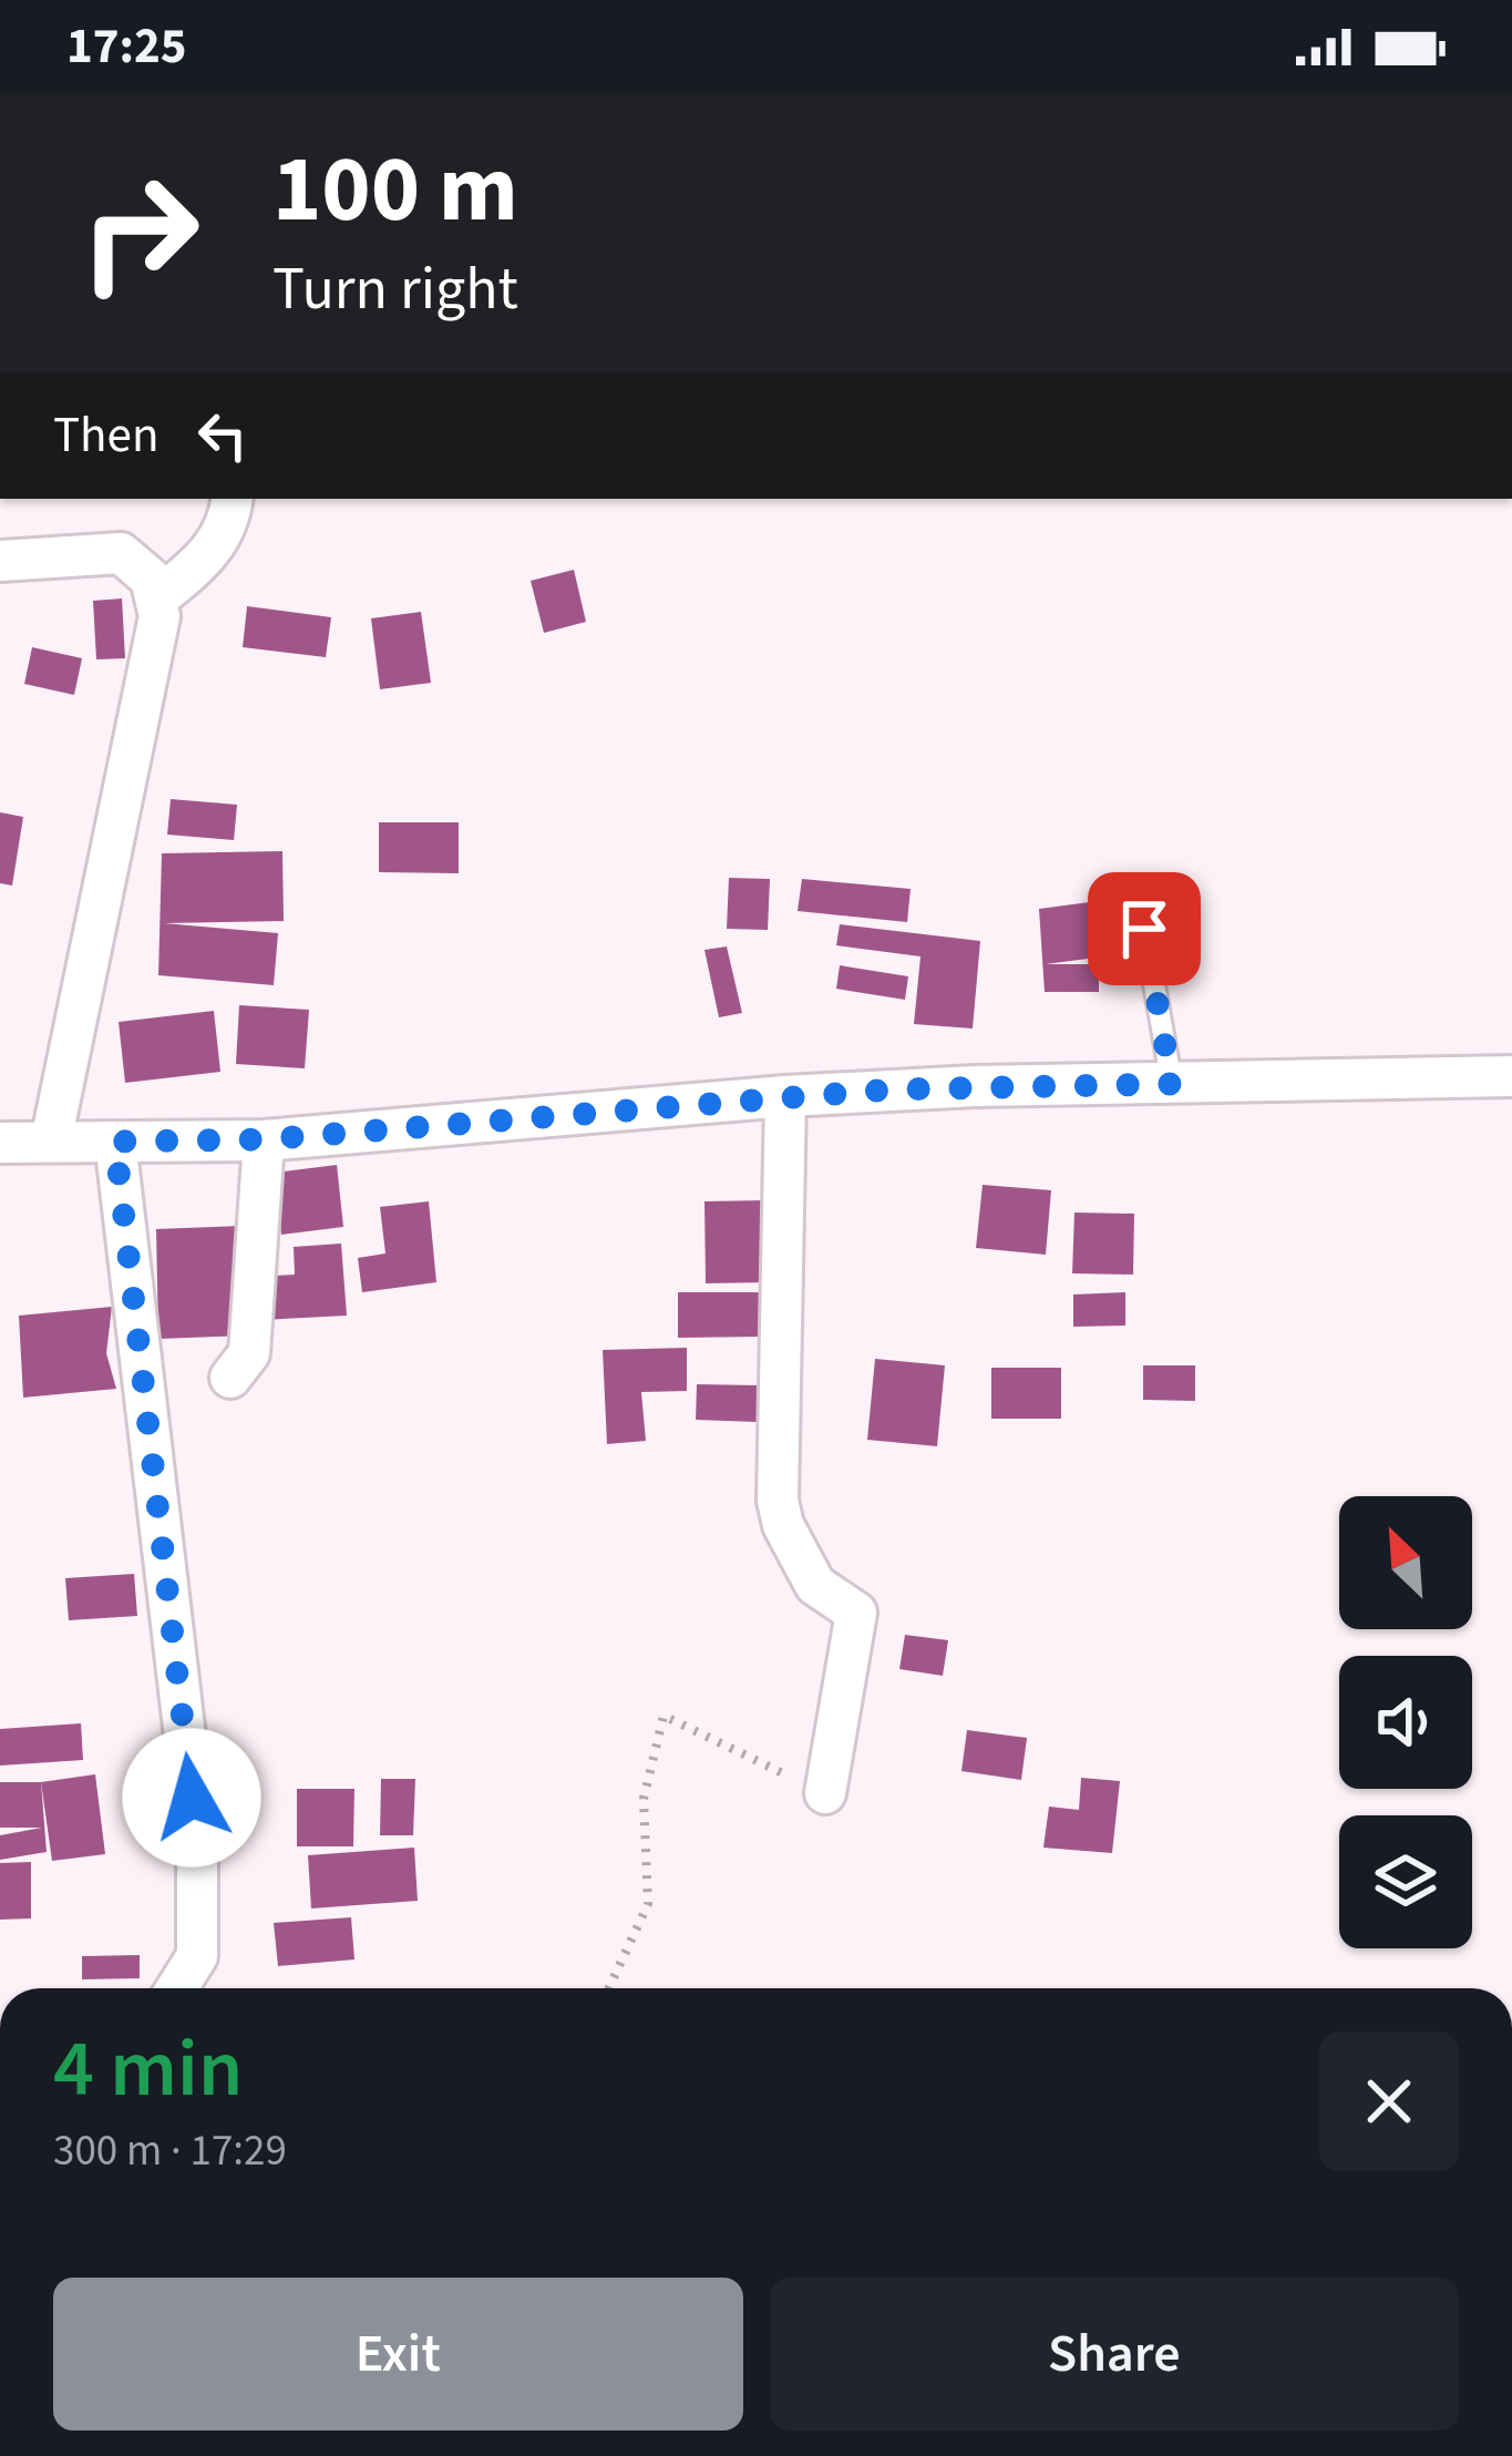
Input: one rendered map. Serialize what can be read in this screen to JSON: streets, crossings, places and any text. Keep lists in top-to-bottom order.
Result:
{
  "north": "top left",
  "page": {
    "status": "17:25",
    "turn": ["100 m", "Turn right"],
    "then": "Then",
    "heading": ["4 min", "300 m · 17:29"],
    "buttons": ["Exit", "Share"]
  }
}
